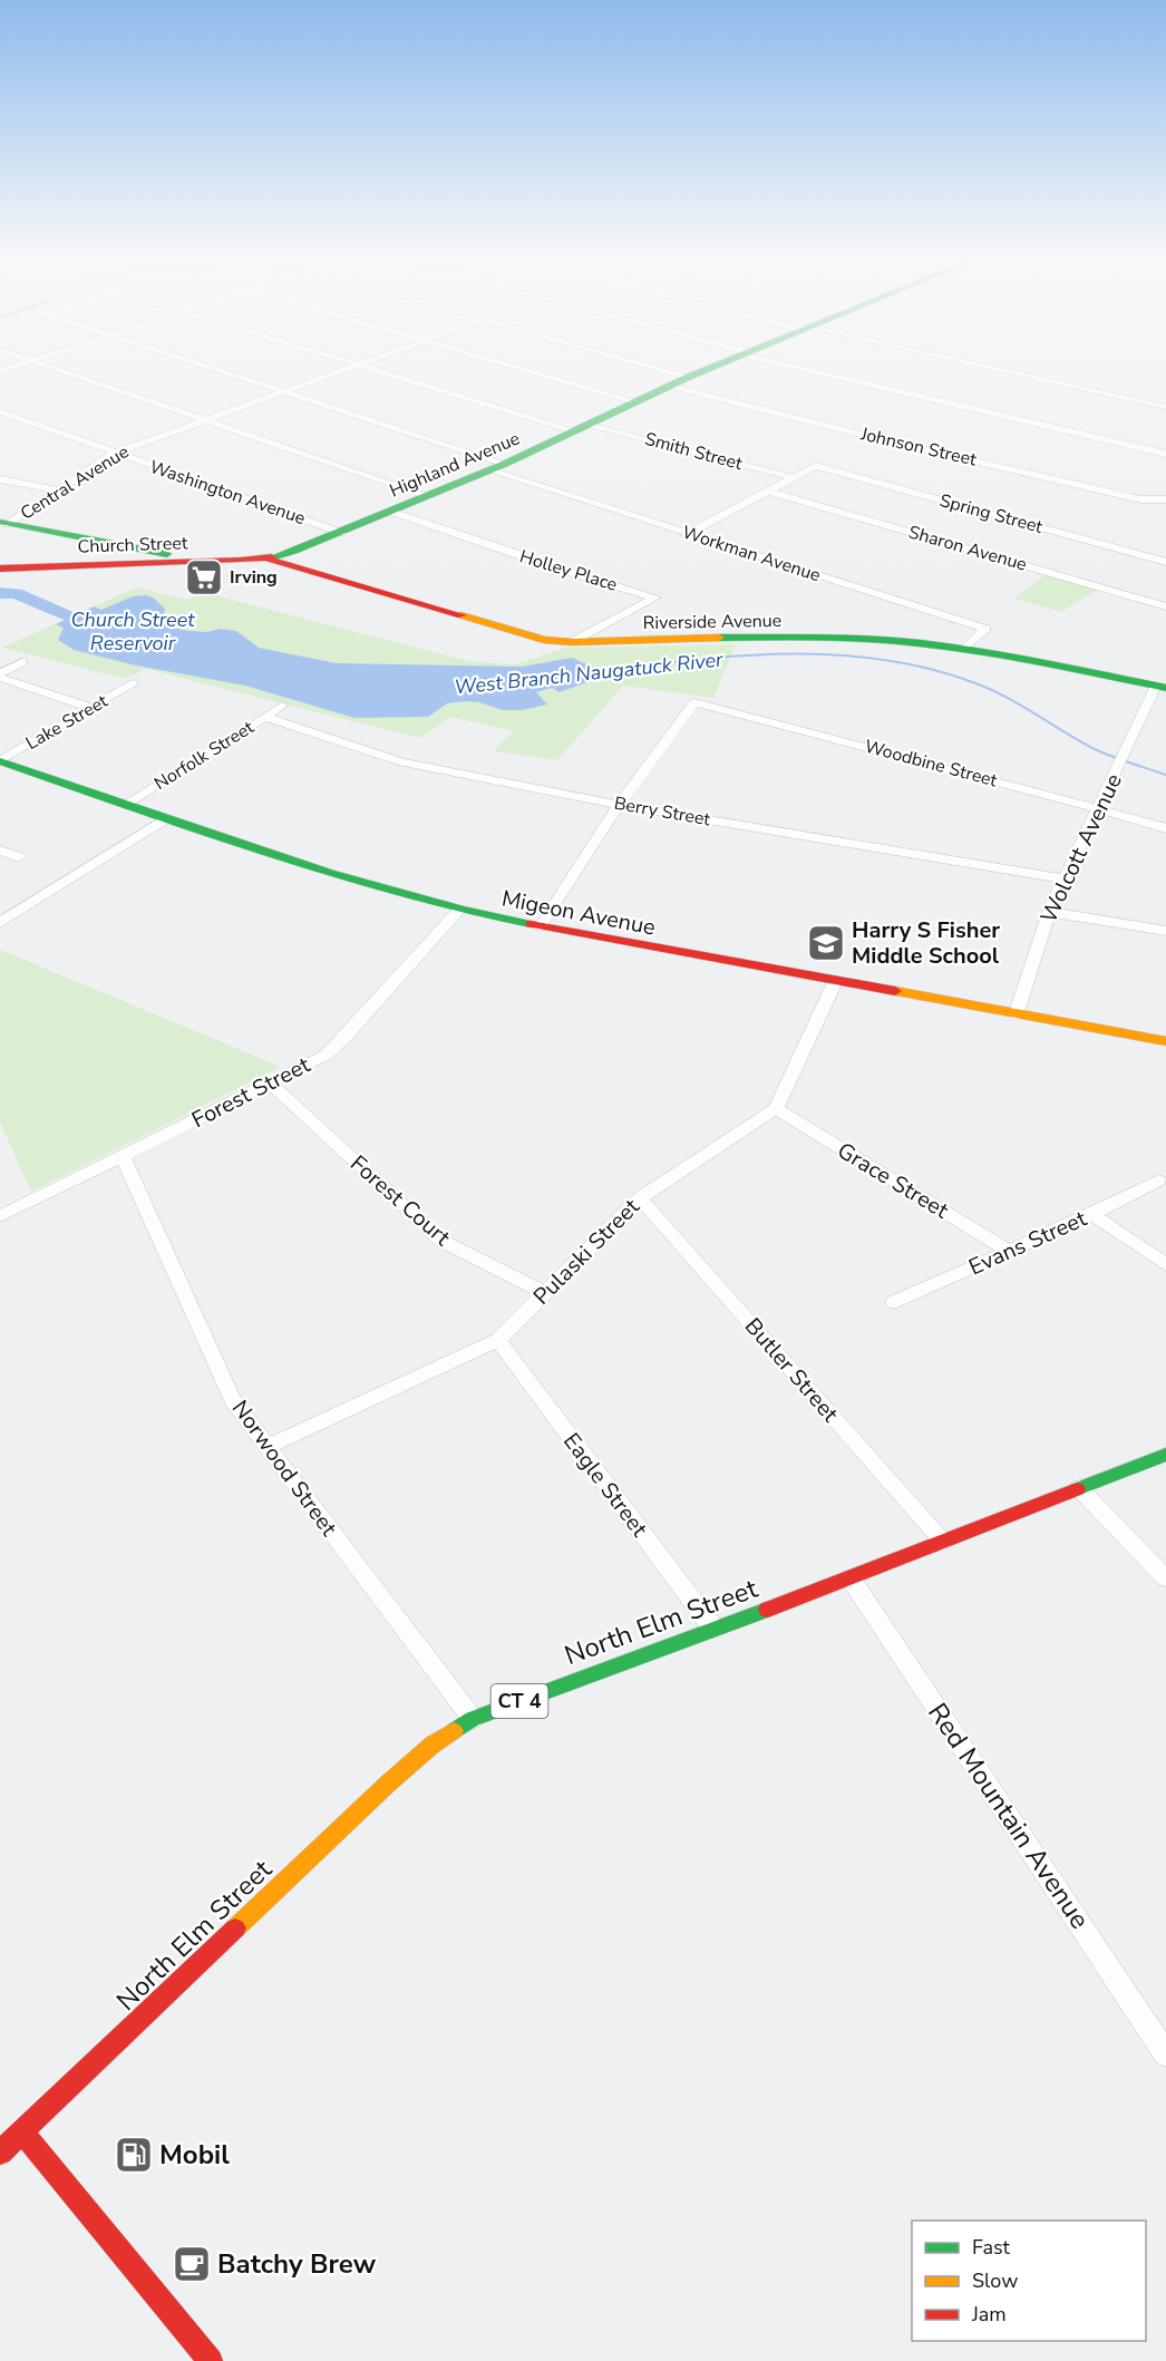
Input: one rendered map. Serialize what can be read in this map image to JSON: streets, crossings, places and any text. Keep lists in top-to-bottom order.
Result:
{
  "streets": {
    "street": [
      "Johnson Street",
      "Smith Street",
      "Highland Avenue",
      "Central Avenue",
      "Washington Avenue",
      "Spring Street",
      "Church Street",
      "Sharon Avenue",
      "Workman Avenue",
      "Holley Place",
      "Riverside Avenue",
      "Lake Street",
      "Norfolk Street",
      "Woodbine Street",
      "Berry Street",
      "Wolcott Avenue",
      "Migeon Avenue",
      "Forest Street",
      "Grace Street",
      "Forest Court",
      "Evans Street",
      "Pulaski Street",
      "Butler Street",
      "Norwood Street",
      "Eagle Street",
      "North Elm Street",
      "CT 4",
      "Red Mountain Avenue"
    ]
  },
  "crossings": [
    ["Johnson Street", "Highland Avenue"],
    ["Smith Street", "Highland Avenue"],
    ["Smith Street", "Spring Street"],
    ["Highland Avenue", "Washington Avenue"],
    ["Highland Avenue", "Church Street"],
    ["Highland Avenue", "Workman Avenue"],
    ["Highland Avenue", "Holley Place"],
    ["Highland Avenue", "Riverside Avenue"],
    ["Central Avenue", "Washington Avenue"],
    ["Church Street", "Riverside Avenue"],
    ["Workman Avenue", "Riverside Avenue"],
    ["Holley Place", "Riverside Avenue"],
    ["Riverside Avenue", "Wolcott Avenue"],
    ["Lake Street", "Migeon Avenue"],
    ["Norfolk Street", "Berry Street"],
    ["Norfolk Street", "Migeon Avenue"],
    ["Woodbine Street", "Berry Street"],
    ["Woodbine Street", "Wolcott Avenue"],
    ["Berry Street", "Wolcott Avenue"],
    ["Wolcott Avenue", "Migeon Avenue"],
    ["Migeon Avenue", "Forest Street"],
    ["Forest Street", "Forest Court"],
    ["Forest Street", "Norwood Street"],
    ["Grace Street", "Evans Street"],
    ["Grace Street", "Pulaski Street"],
    ["Forest Court", "Pulaski Street"],
    ["Pulaski Street", "Butler Street"],
    ["Pulaski Street", "Norwood Street"],
    ["Pulaski Street", "Eagle Street"],
    ["Butler Street", "North Elm Street"],
    ["Norwood Street", "North Elm Street"],
    ["Eagle Street", "North Elm Street"],
    ["North Elm Street", "Red Mountain Avenue"]
  ],
  "water": ["Church Street Reservoir", "West Branch Naugatuck River"],
  "places": {
    "supermarket": ["Irving"],
    "school or university": ["Harry S Fisher Middle School"],
    "fuel station": ["Mobil"],
    "cafe": ["Batchy Brew"]
  },
  "legend": ["Fast", "Slow", "Jam"]
}
